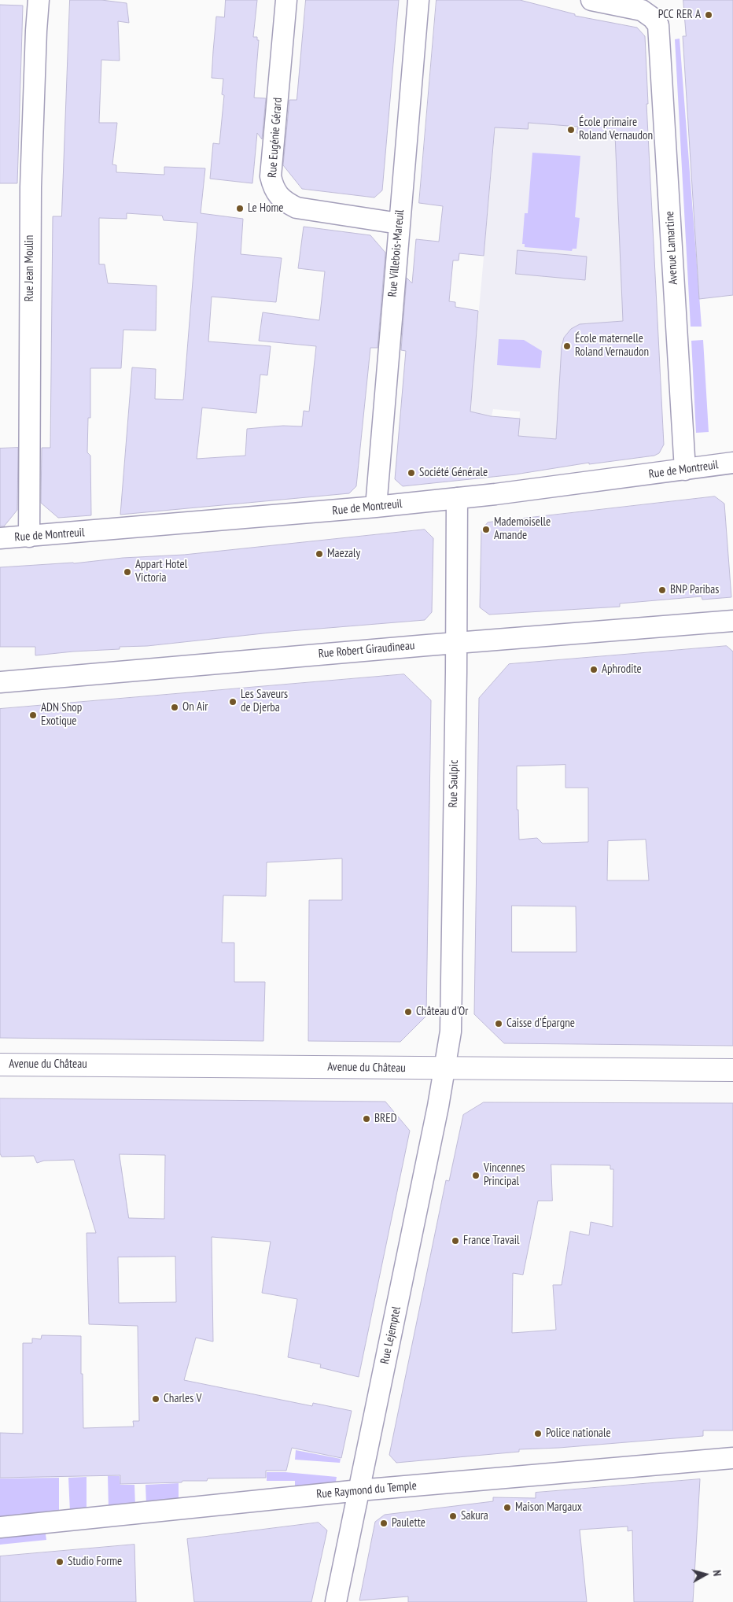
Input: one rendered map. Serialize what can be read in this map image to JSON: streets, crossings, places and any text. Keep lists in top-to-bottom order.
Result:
{
  "streets": {
    "street": [
      "Rue Eugénie Gérard",
      "Avenue Lamartine",
      "Rue Villebois-Mareuil",
      "Rue Jean Moulin",
      "Rue de Montreuil",
      "Rue Robert Giraudineau",
      "Rue Saulpic",
      "Avenue du Château",
      "Rue Lejemptel",
      "Rue Raymond du Temple"
    ]
  },
  "crossings": [
    ["Rue Eugénie Gérard", "Rue Villebois-Mareuil"],
    ["Avenue Lamartine", "Rue de Montreuil"],
    ["Rue Villebois-Mareuil", "Rue de Montreuil"],
    ["Rue Jean Moulin", "Rue de Montreuil"],
    ["Rue de Montreuil", "Rue Saulpic"],
    ["Rue Robert Giraudineau", "Rue Saulpic"],
    ["Rue Saulpic", "Avenue du Château"],
    ["Rue Saulpic", "Rue Lejemptel"],
    ["Avenue du Château", "Rue Lejemptel"],
    ["Rue Lejemptel", "Rue Raymond du Temple"]
  ],
  "places": [
    "PCC RER A",
    "École primaire Roland Vernaudon",
    "Le Home",
    "École maternelle Roland Vernaudon",
    "Société Générale",
    "Mademoiselle Amande",
    "Maezaly",
    "Appart Hotel Victoria",
    "BNP Paribas",
    "Aphrodite",
    "Les Saveurs de Djerba",
    "On Air",
    "ADN Shop Exotique",
    "Château d'Or",
    "Caisse d'Épargne",
    "BRED",
    "Vincennes Principal",
    "France Travail",
    "Charles V",
    "Police nationale",
    "Maison Margaux",
    "Sakura",
    "Paulette",
    "Studio Forme"
  ],
  "north": "right"
}
